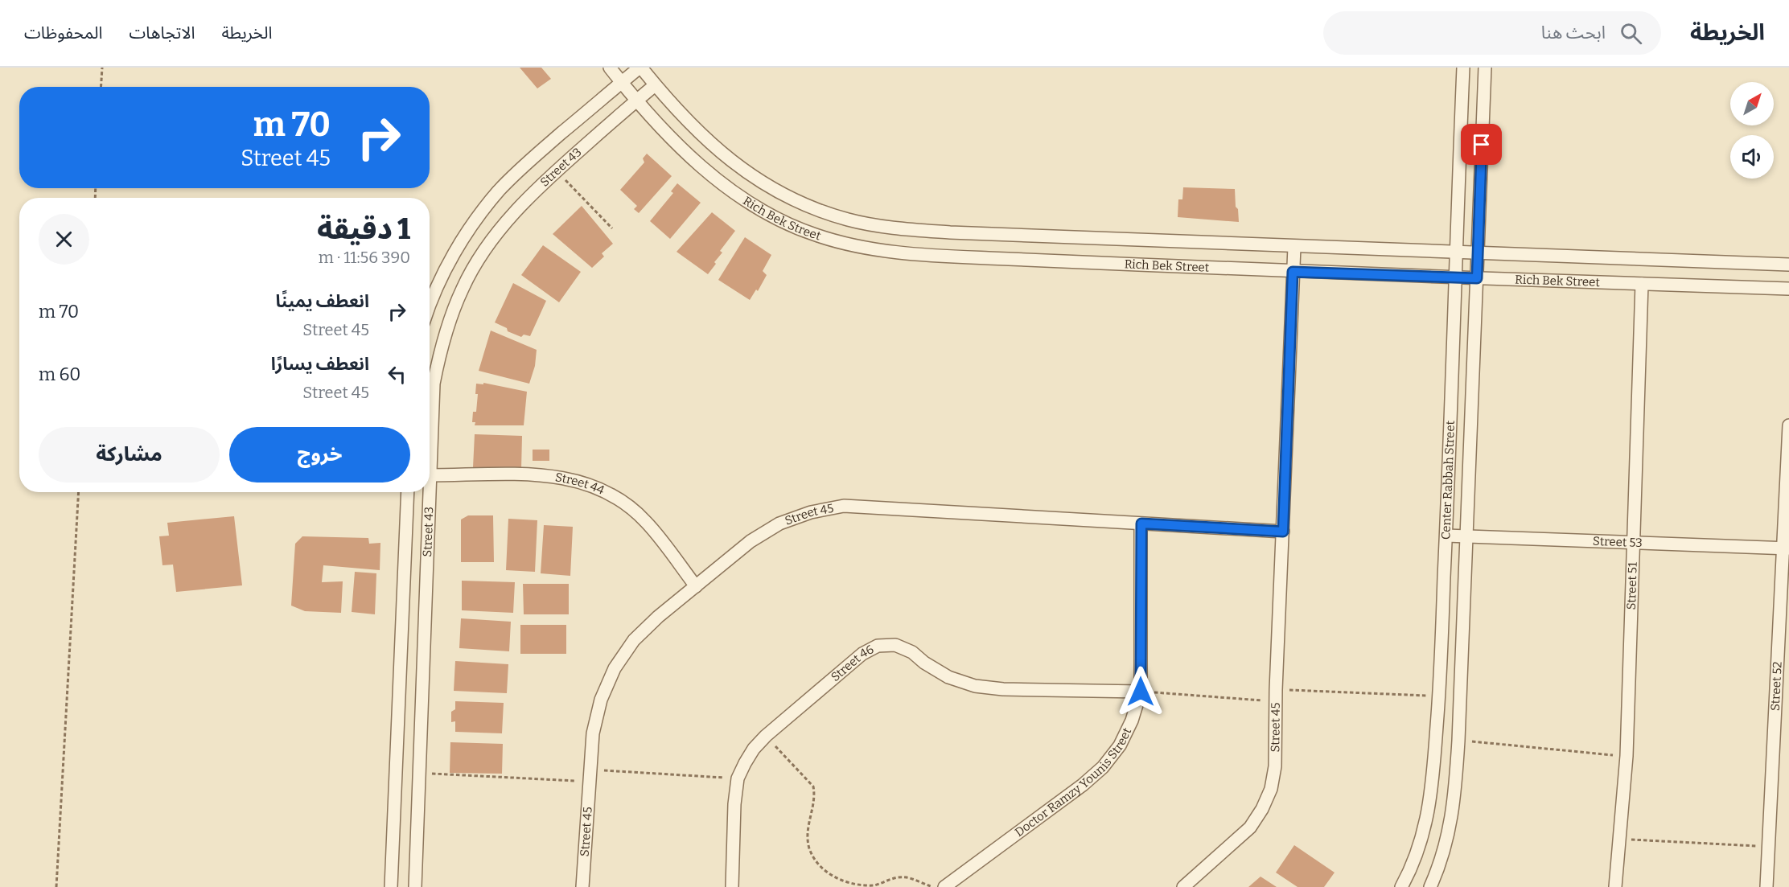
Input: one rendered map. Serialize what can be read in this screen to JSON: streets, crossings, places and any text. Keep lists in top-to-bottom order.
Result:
{
  "streets": {
    "street": [
      "Street 43",
      "Rich Bek Street",
      "Center Rabbah Street",
      "Street 44",
      "Street 45",
      "Street 53",
      "Street 51",
      "Street 46",
      "Street 52",
      "Doctor Ramzy Younis Street"
    ]
  },
  "crossings": [
    ["Street 43", "Rich Bek Street"],
    ["Rich Bek Street", "Center Rabbah Street"],
    ["Rich Bek Street", "Street 45"],
    ["Rich Bek Street", "Street 51"],
    ["Center Rabbah Street", "Street 53"],
    ["Street 44", "Street 45"],
    ["Street 45", "Doctor Ramzy Younis Street"],
    ["Street 53", "Street 51"],
    ["Street 53", "Street 52"],
    ["Street 46", "Doctor Ramzy Younis Street"]
  ],
  "north": "top right",
  "page": {
    "header": "الخريطة",
    "search": "ابحث هنا",
    "nav": ["الخريطة", "الاتجاهات", "المحفوظات"],
    "turn": ["70 m", "Street 45"],
    "heading": ["1 دقيقة", "390 m · 11:56"],
    "list": [
      {
        "name": "انعطف يمينًا",
        "note": "Street 45",
        "value": "70 m"
      },
      {
        "name": "انعطف يسارًا",
        "note": "Street 45",
        "value": "60 m"
      }
    ],
    "buttons": ["خروج", "مشاركة"]
  }
}
